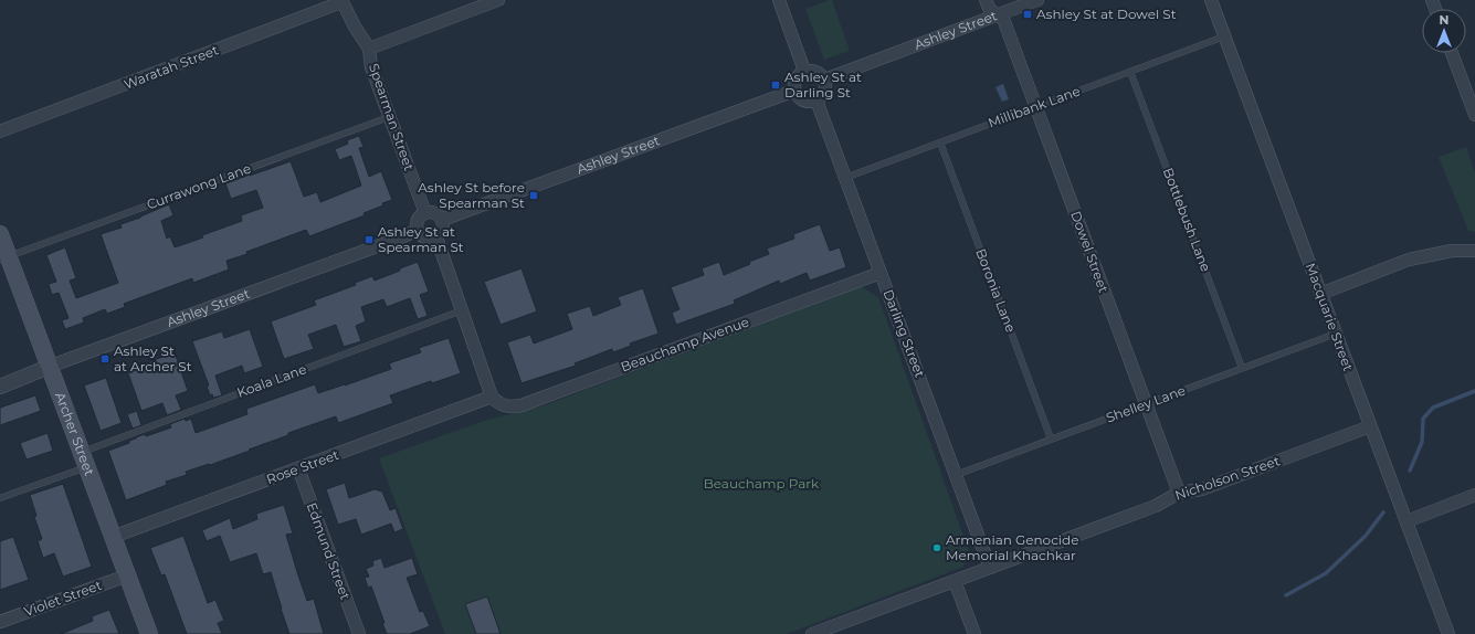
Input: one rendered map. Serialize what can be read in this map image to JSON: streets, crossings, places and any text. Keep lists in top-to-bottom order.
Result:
{
  "streets": {
    "main road": ["Archer Street"],
    "street": [
      "Ashley Street",
      "Waratah Street",
      "Spearman Street",
      "Dowel Street",
      "Macquarie Street",
      "Darling Street",
      "Beauchamp Avenue",
      "Rose Street",
      "Nicholson Street",
      "Edmund Street",
      "Violet Street"
    ],
    "lane": [
      "Millibank Lane",
      "Currawong Lane",
      "Bottlebush Lane",
      "Boronia Lane",
      "Koala Lane",
      "Shelley Lane"
    ]
  },
  "crossings": [
    ["Ashley Street", "Spearman Street"],
    ["Ashley Street", "Dowel Street"],
    ["Ashley Street", "Darling Street"],
    ["Ashley Street", "Archer Street"],
    ["Waratah Street", "Spearman Street"],
    ["Millibank Lane", "Bottlebush Lane"],
    ["Millibank Lane", "Dowel Street"],
    ["Millibank Lane", "Boronia Lane"],
    ["Millibank Lane", "Macquarie Street"],
    ["Millibank Lane", "Darling Street"],
    ["Spearman Street", "Currawong Lane"],
    ["Currawong Lane", "Archer Street"],
    ["Bottlebush Lane", "Shelley Lane"],
    ["Dowel Street", "Shelley Lane"],
    ["Dowel Street", "Nicholson Street"],
    ["Boronia Lane", "Shelley Lane"],
    ["Macquarie Street", "Shelley Lane"],
    ["Macquarie Street", "Nicholson Street"],
    ["Darling Street", "Beauchamp Avenue"],
    ["Darling Street", "Shelley Lane"],
    ["Darling Street", "Nicholson Street"],
    ["Beauchamp Avenue", "Rose Street"],
    ["Koala Lane", "Archer Street"],
    ["Archer Street", "Rose Street"],
    ["Archer Street", "Violet Street"],
    ["Rose Street", "Edmund Street"]
  ],
  "parks": ["Beauchamp Park"],
  "places": {
    "transit": [
      "Ashley St at Dowel St",
      "Ashley St at Darling St",
      "Ashley St before Spearman St",
      "Ashley St at Spearman St",
      "Ashley St at Archer St"
    ],
    "other": ["Armenian Genocide Memorial Khachkar"]
  },
  "north": "top"
}
